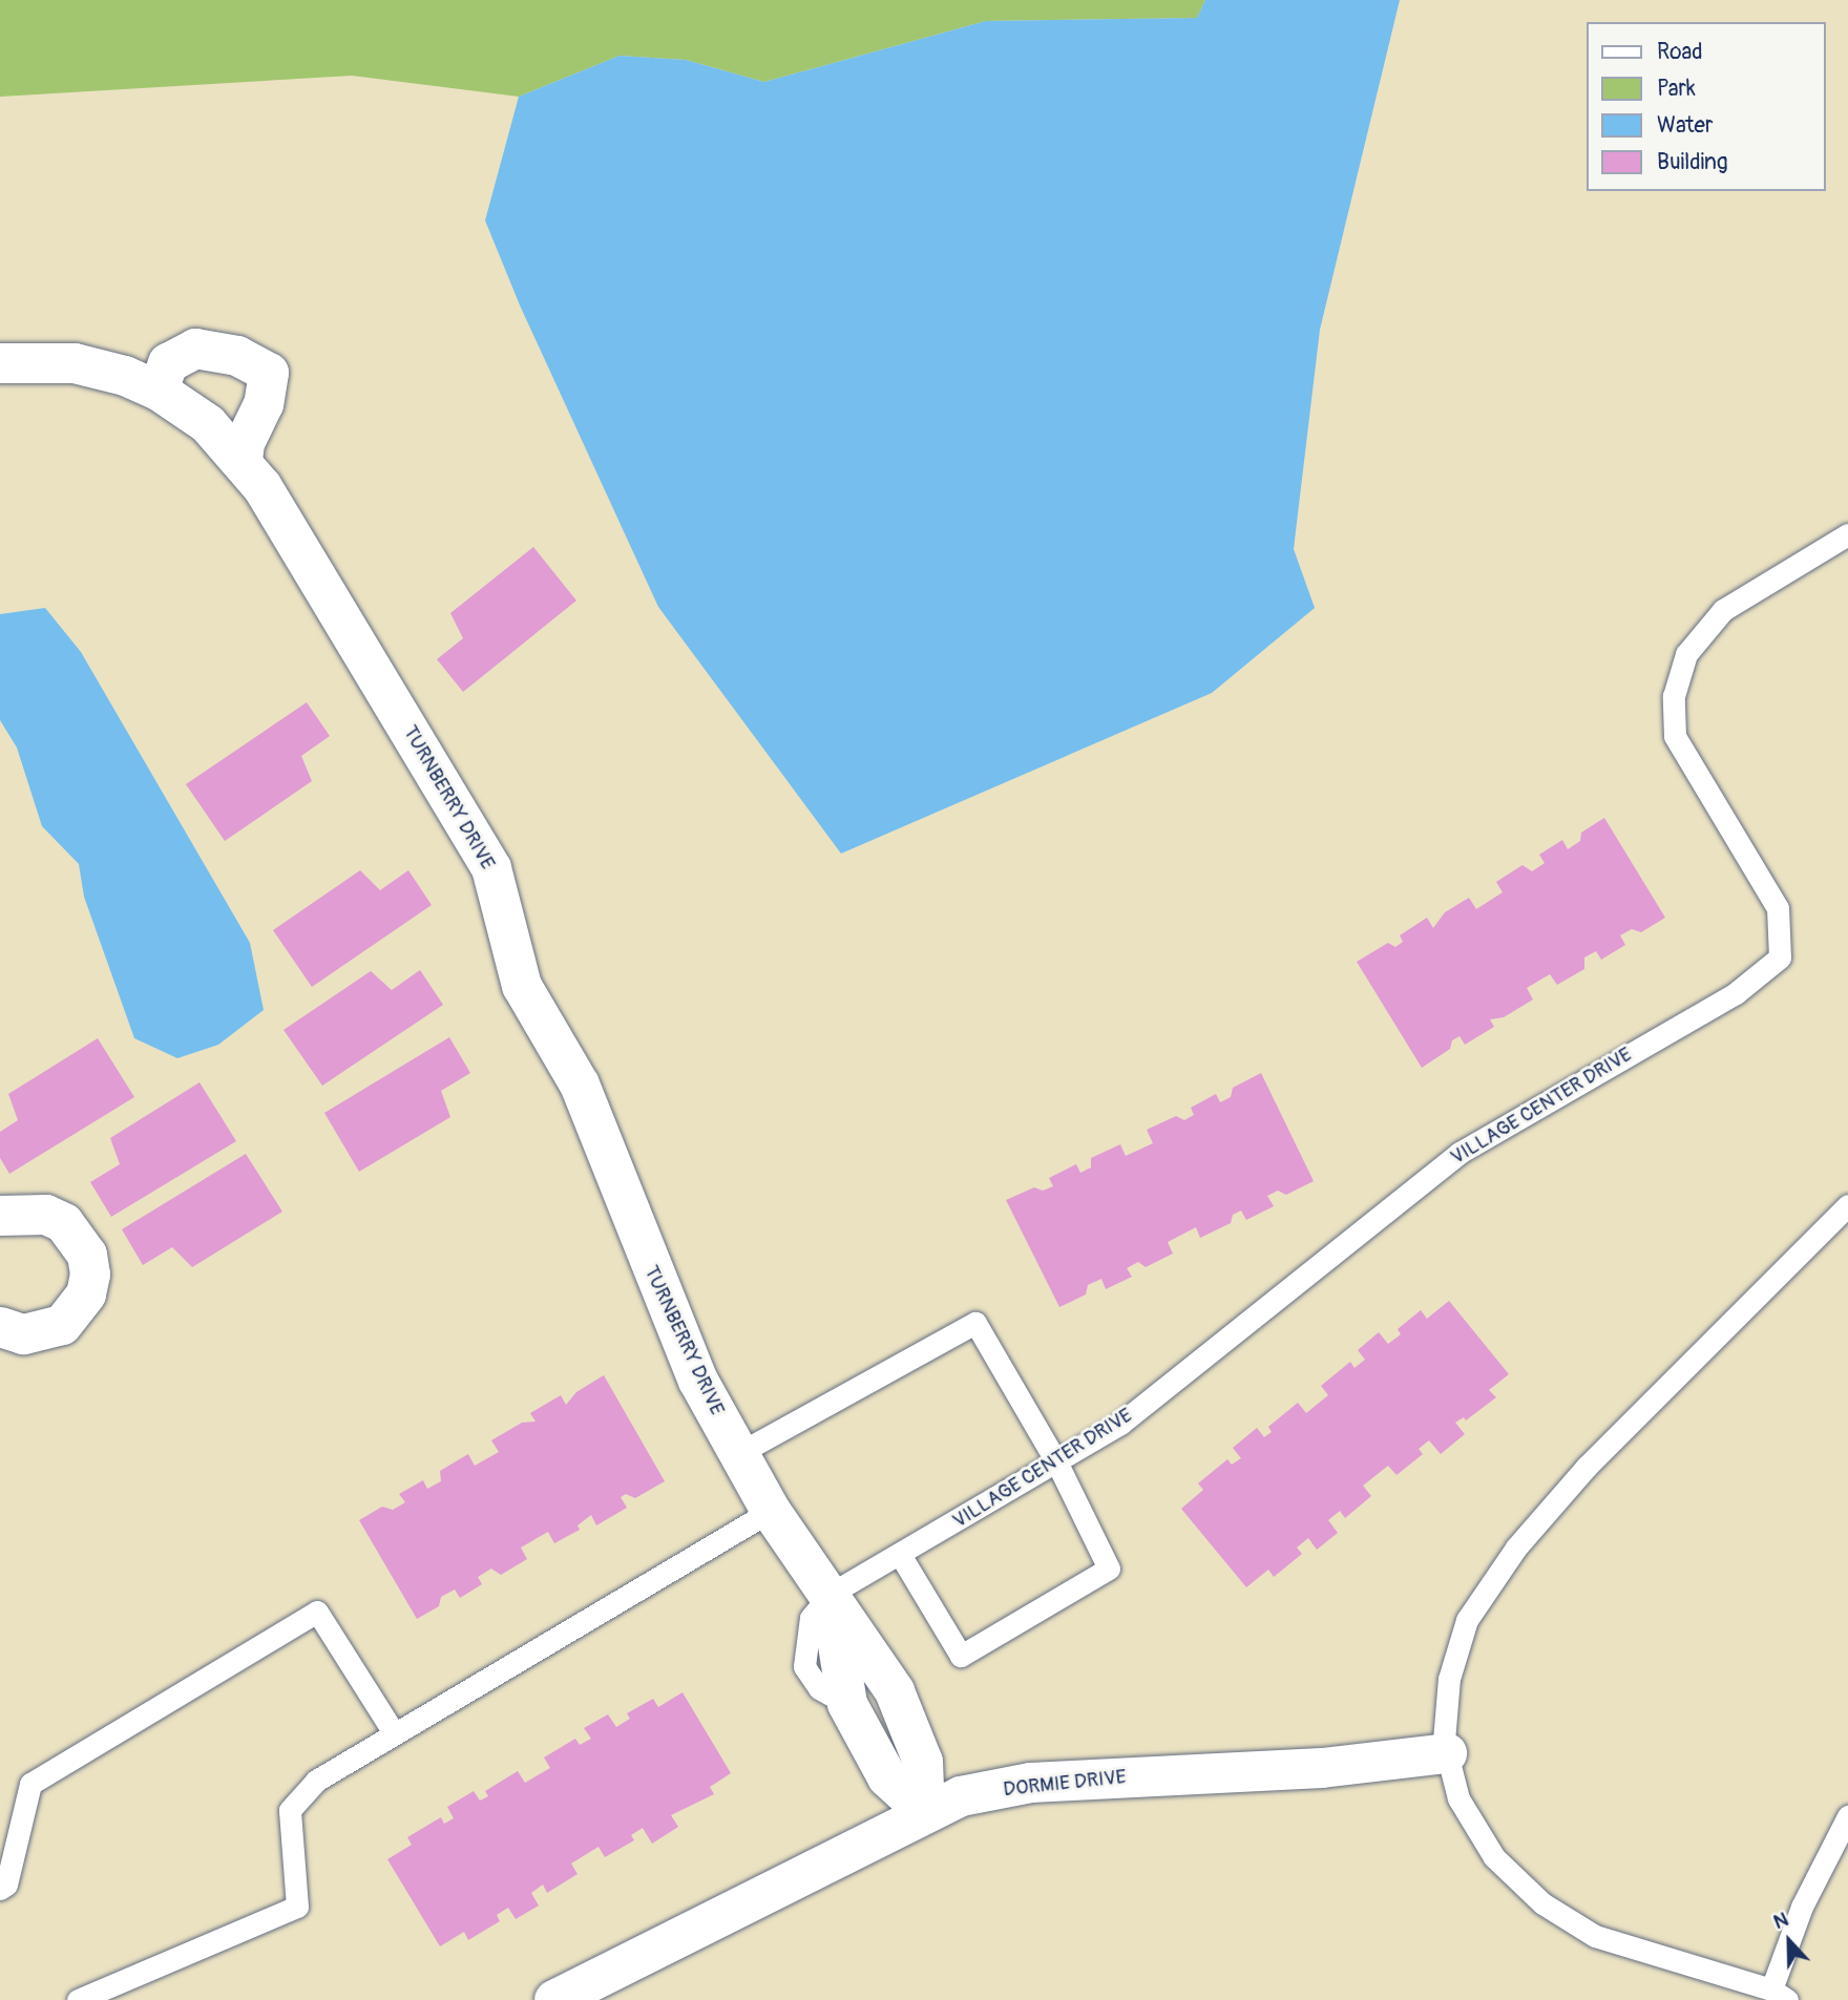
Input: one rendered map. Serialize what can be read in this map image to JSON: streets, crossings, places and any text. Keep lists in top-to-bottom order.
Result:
{
  "streets": {
    "street": ["TURNBERRY DRIVE", "DORMIE DRIVE"],
    "lane": ["VILLAGE CENTER DRIVE"]
  },
  "crossings": [
    ["TURNBERRY DRIVE", "VILLAGE CENTER DRIVE"],
    ["TURNBERRY DRIVE", "DORMIE DRIVE"]
  ],
  "legend": [
    "Road",
    "Park",
    "Water",
    "Building"
  ],
  "north": "top"
}
